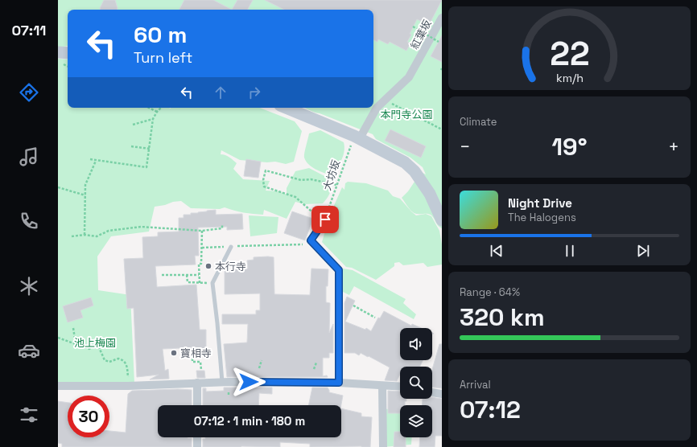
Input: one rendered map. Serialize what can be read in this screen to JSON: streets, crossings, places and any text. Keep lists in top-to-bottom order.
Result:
{
  "streets": {
    "street": ["紅葉坂"],
    "path": ["大坊坂"]
  },
  "crossings": [
    ["紅葉坂", "大坊坂"]
  ],
  "parks": ["本門寺公園", "池上梅園"],
  "places": ["本行寺", "寶相寺"],
  "page": {
    "tabs": "07:11",
    "turn": ["60 m", "Turn left"],
    "tile": [
      "Climate",
      ["Range · 64%", "320 km"],
      ["Arrival", "07:12"]
    ],
    "heat": ["−", "19°", "+"],
    "song": ["Night Drive", "The Halogens"],
    "limit": "30",
    "trip": "07:12 · 1 min · 180 m",
    "gauge": ["22", "km/h"]
  }
}
